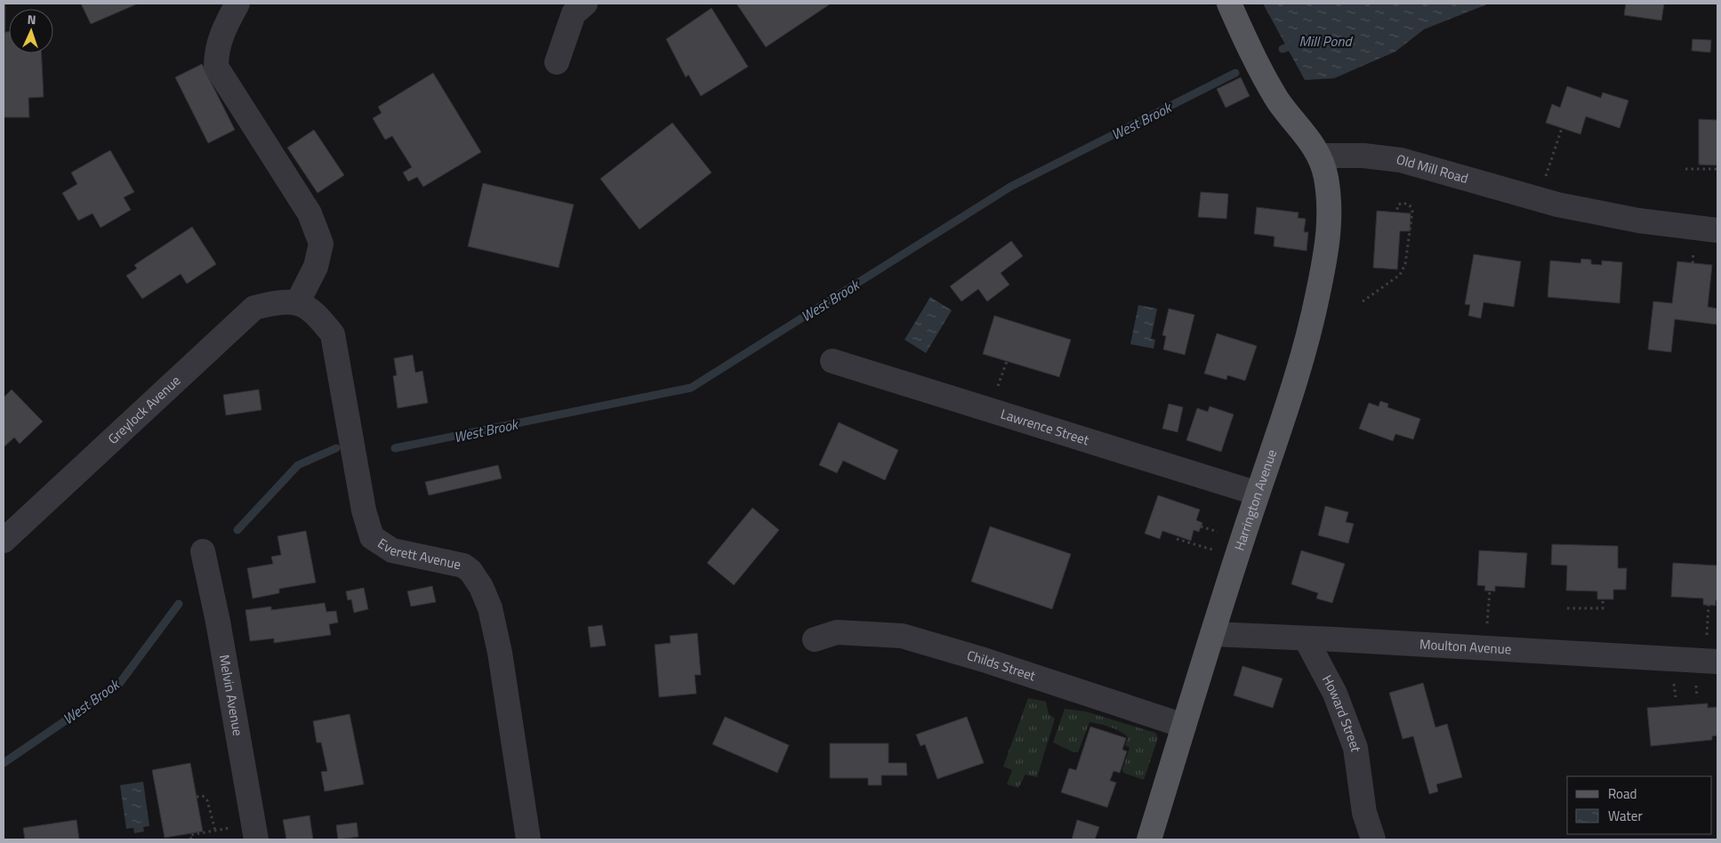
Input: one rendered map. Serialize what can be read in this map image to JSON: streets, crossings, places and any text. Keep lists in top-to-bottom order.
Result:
{
  "streets": {
    "main road": ["Harrington Avenue"],
    "street": [
      "Old Mill Road",
      "Greylock Avenue",
      "Lawrence Street",
      "Everett Avenue",
      "Moulton Avenue",
      "Childs Street",
      "Melvin Avenue",
      "Howard Street"
    ]
  },
  "crossings": [
    ["Old Mill Road", "Harrington Avenue"],
    ["Greylock Avenue", "Everett Avenue"],
    ["Lawrence Street", "Harrington Avenue"],
    ["Harrington Avenue", "Moulton Avenue"],
    ["Harrington Avenue", "Childs Street"],
    ["Moulton Avenue", "Howard Street"]
  ],
  "water": ["Mill Pond", "West Brook"],
  "legend": ["Road", "Water"],
  "north": "top"
}
